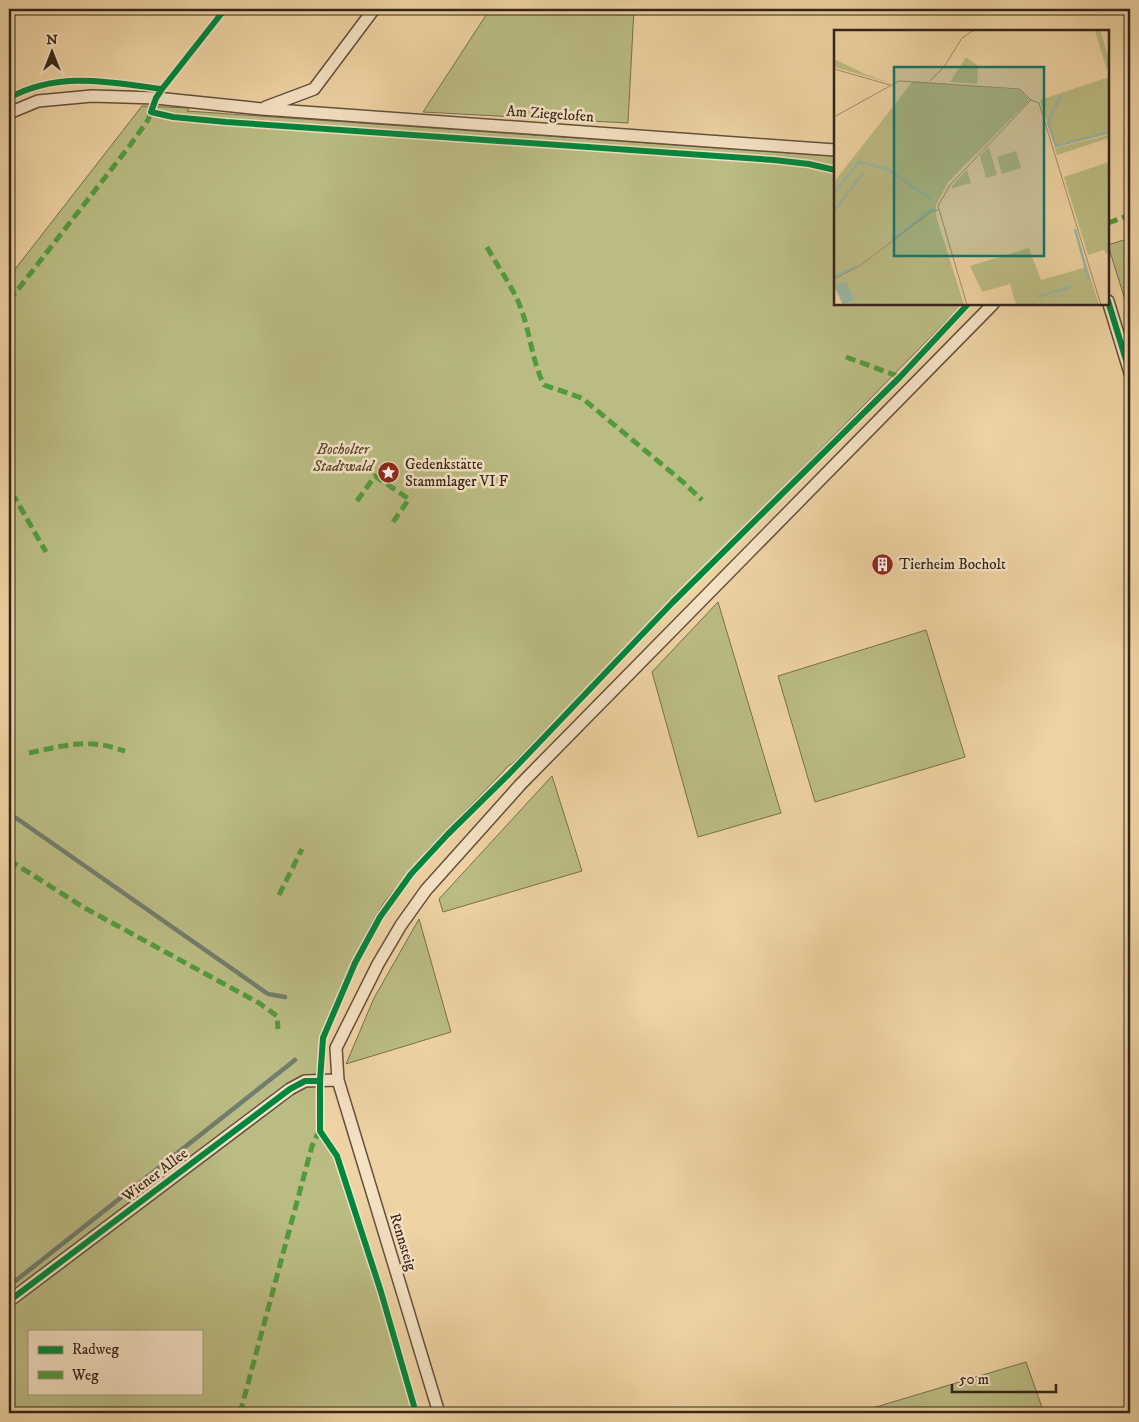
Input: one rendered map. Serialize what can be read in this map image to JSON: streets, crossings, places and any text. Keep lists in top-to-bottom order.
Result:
{
  "streets": {
    "street": ["Am Ziegelofen", "Wiener Allee", "Rennsteig"]
  },
  "crossings": [
    ["Wiener Allee", "Rennsteig"]
  ],
  "parks": ["Bocholter Stadtwald"],
  "places": {
    "place": ["Gedenkstätte Stammlager VI F"],
    "building": ["Tierheim Bocholt"]
  },
  "legend": ["Radweg", "Weg"],
  "scale_bar": "50 m",
  "north": "top"
}
